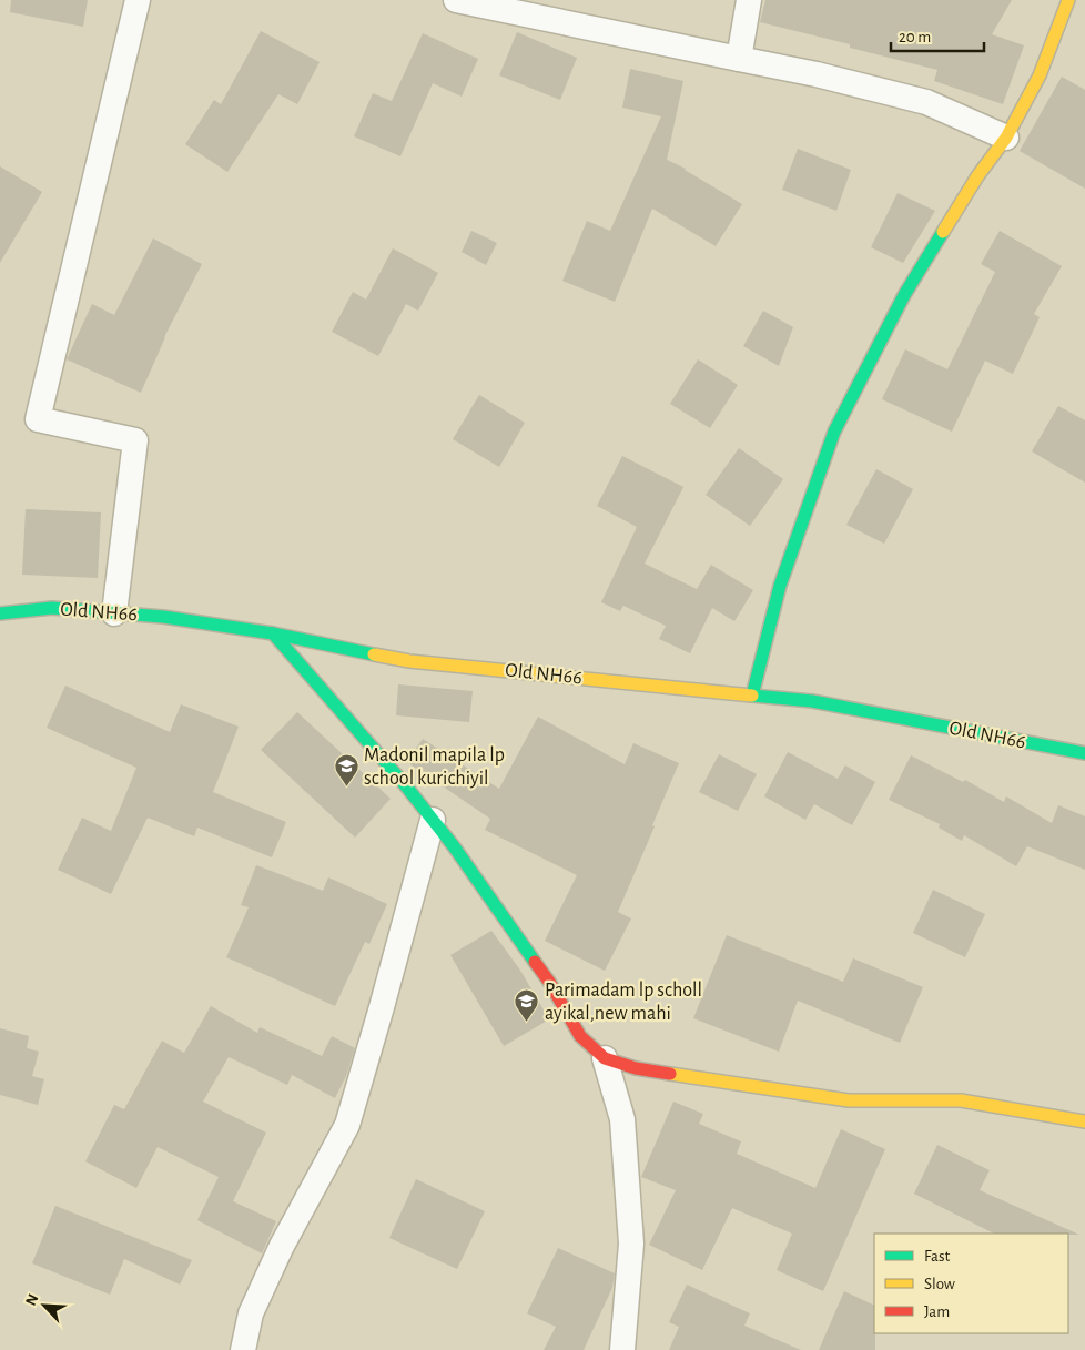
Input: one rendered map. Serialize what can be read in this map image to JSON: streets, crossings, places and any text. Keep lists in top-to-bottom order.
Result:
{
  "streets": {
    "street": ["Old NH66"]
  },
  "places": {
    "school or university": ["Madonil mapila lp school kurichiyil", "Parimadam lp scholl ayikal,new mahi"]
  },
  "legend": ["Fast", "Slow", "Jam"],
  "scale_bar": "20 m",
  "north": "top left"
}
